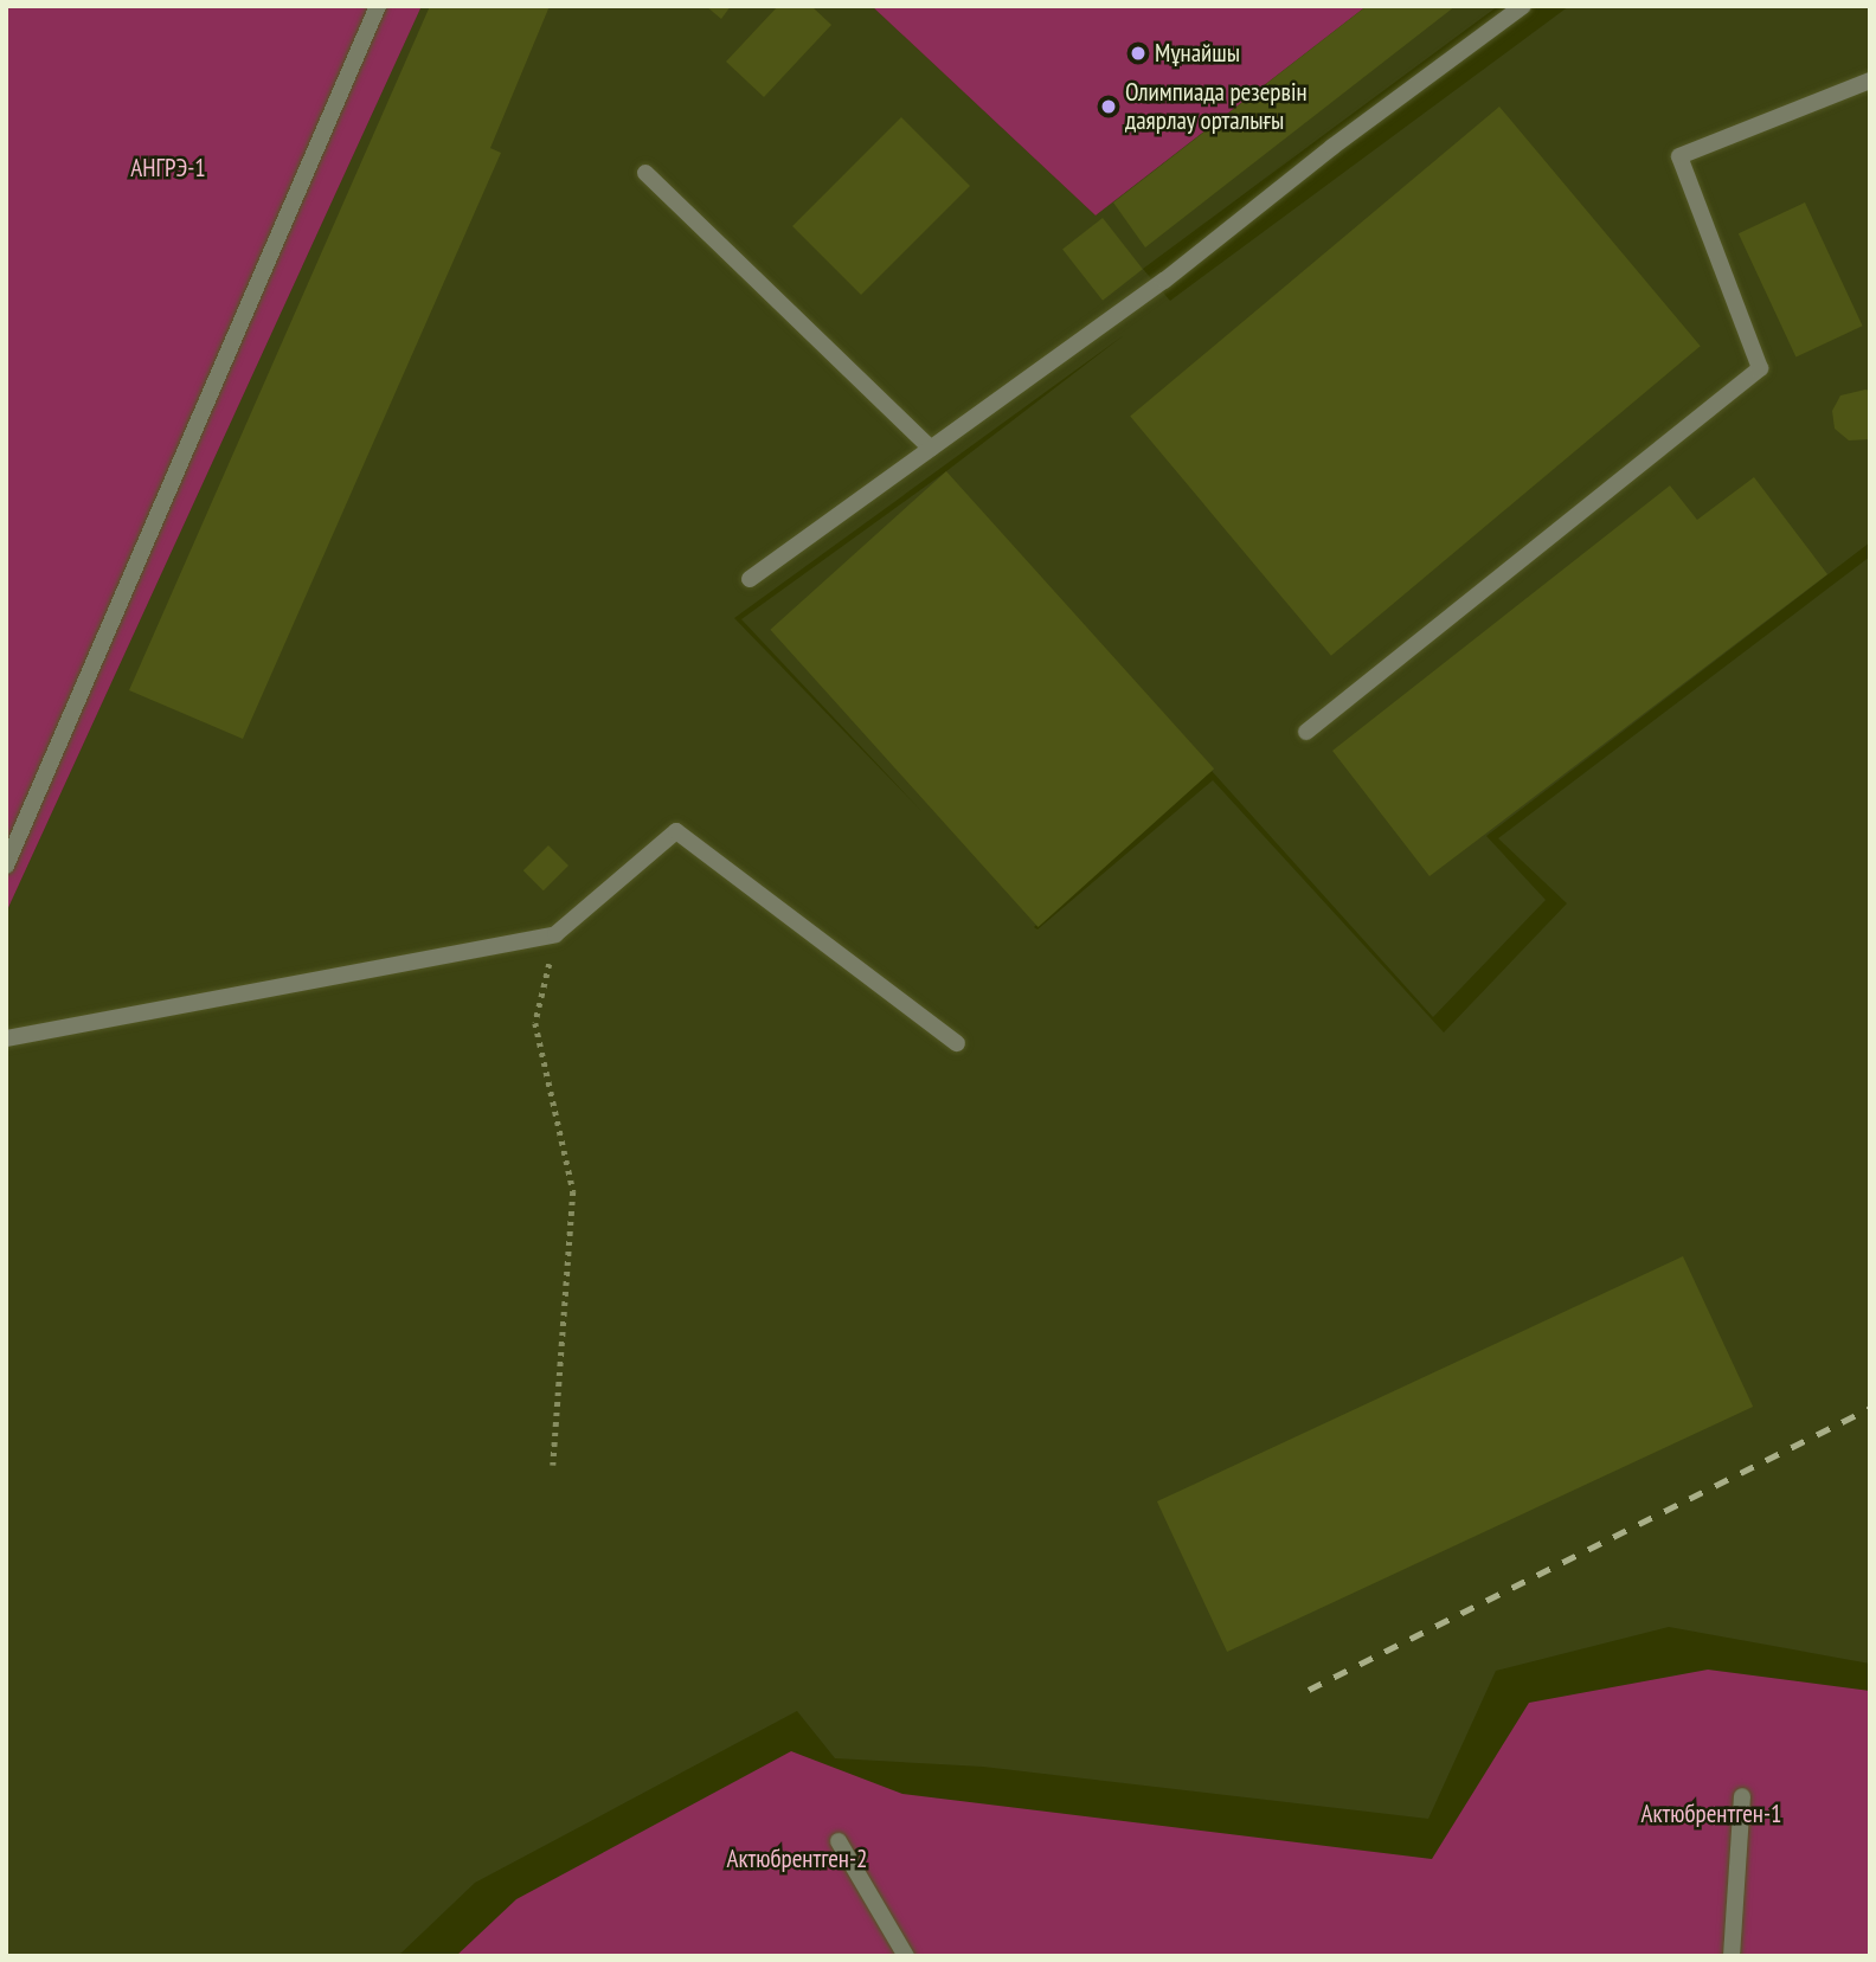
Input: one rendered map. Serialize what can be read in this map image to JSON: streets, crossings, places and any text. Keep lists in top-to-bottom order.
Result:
{
  "parks": ["АНГРЭ-1", "Актюбрентген-1", "Актюбрентген-2"],
  "places": ["Мұнайшы", "Олимпиада резервін даярлау орталығы"]
}
